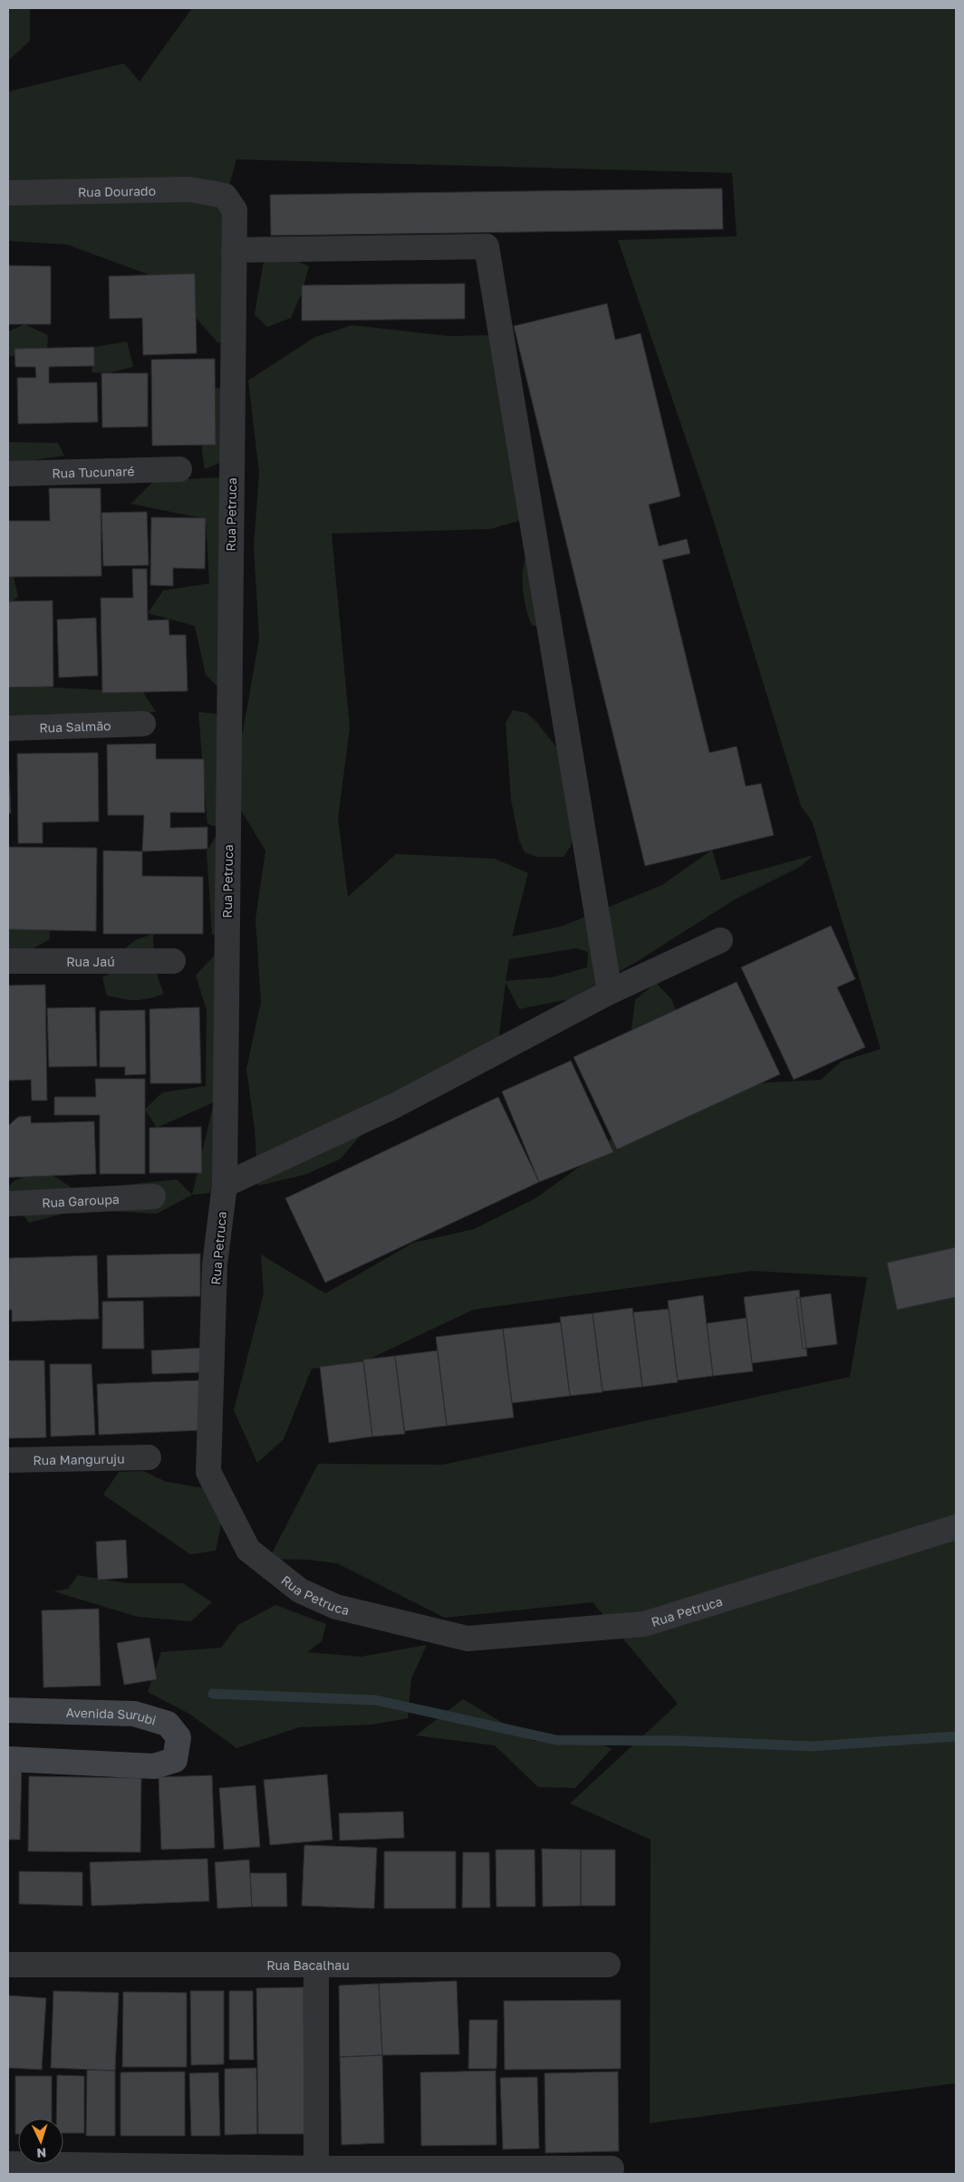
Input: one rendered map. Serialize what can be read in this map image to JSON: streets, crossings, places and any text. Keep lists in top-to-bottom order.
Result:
{
  "streets": {
    "street": [
      "Rua Dourado",
      "Rua Tucunaré",
      "Rua Petruca",
      "Rua Salmão",
      "Rua Jaú",
      "Rua Garoupa",
      "Rua Manguruju",
      "Avenida Surubi",
      "Rua Bacalhau"
    ]
  },
  "crossings": [
    ["Rua Dourado", "Rua Petruca"]
  ],
  "north": "bottom"
}
